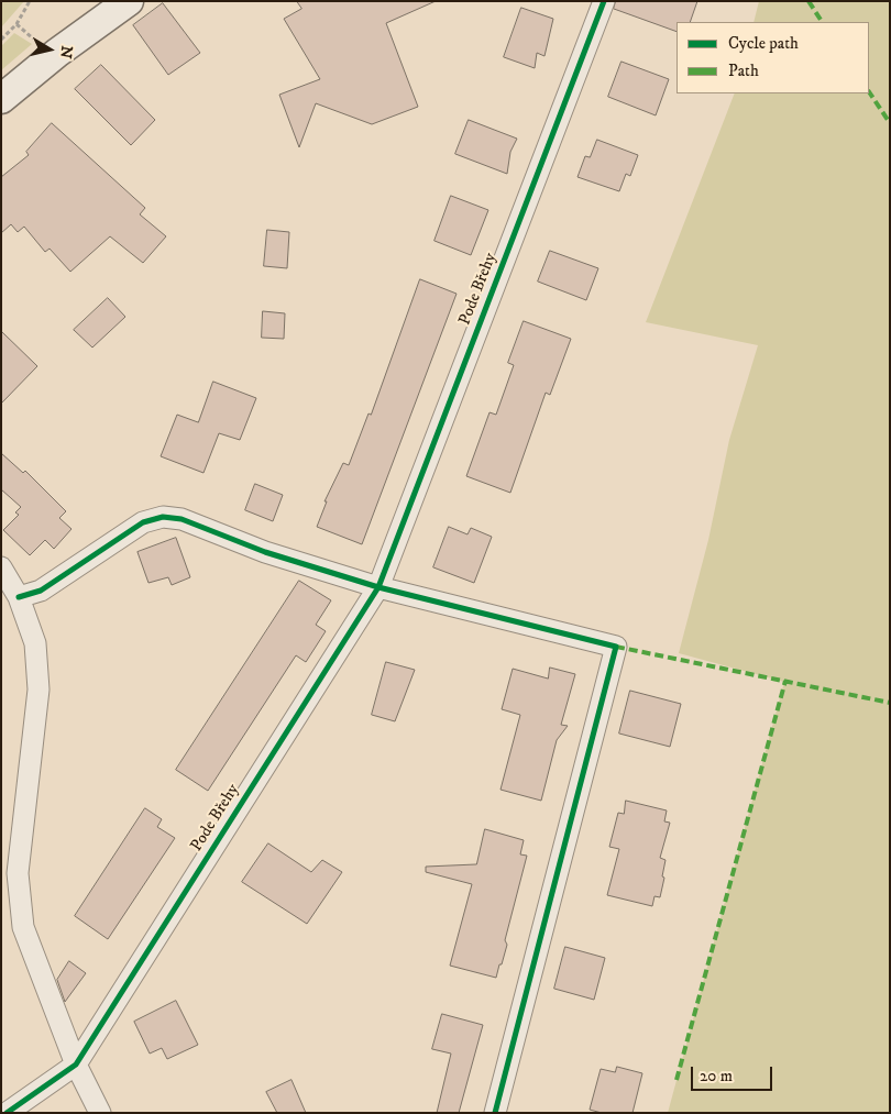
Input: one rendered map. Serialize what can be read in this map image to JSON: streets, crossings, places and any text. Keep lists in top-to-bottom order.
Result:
{
  "streets": {
    "street": ["Pode Břehy"]
  },
  "legend": ["Cycle path", "Path"],
  "scale_bar": "20 m",
  "north": "right"
}
